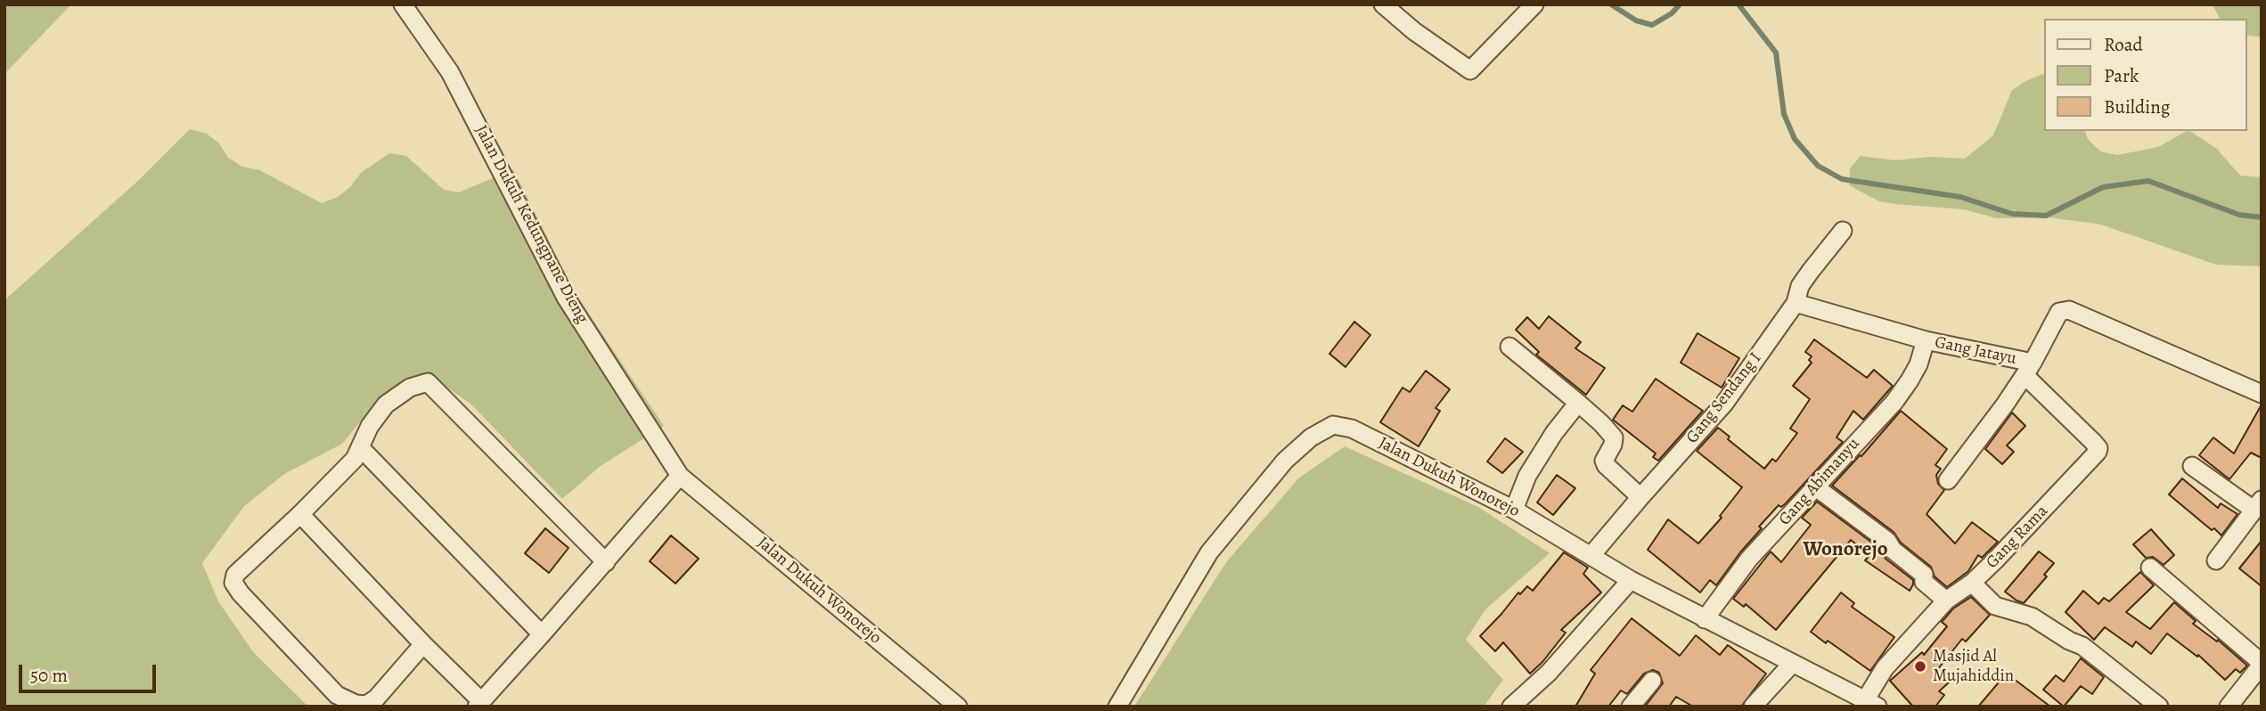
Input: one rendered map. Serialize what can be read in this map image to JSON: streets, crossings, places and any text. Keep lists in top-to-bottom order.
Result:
{
  "streets": {
    "street": [
      "Jalan Dukuh Kedungpane Dieng",
      "Gang Jatayu",
      "Gang Sendang I",
      "Jalan Dukuh Wonorejo",
      "Gang Abimanyu",
      "Gang Rama"
    ]
  },
  "crossings": [
    ["Jalan Dukuh Kedungpane Dieng", "Jalan Dukuh Wonorejo"],
    ["Gang Jatayu", "Gang Sendang I"],
    ["Gang Jatayu", "Gang Abimanyu"],
    ["Gang Jatayu", "Gang Rama"],
    ["Gang Sendang I", "Jalan Dukuh Wonorejo"],
    ["Jalan Dukuh Wonorejo", "Gang Abimanyu"],
    ["Jalan Dukuh Wonorejo", "Gang Rama"]
  ],
  "districts": ["Wonorejo"],
  "places": ["Masjid Al Mujahiddin"],
  "legend": ["Road", "Park", "Building"],
  "scale_bar": "50 m"
}
